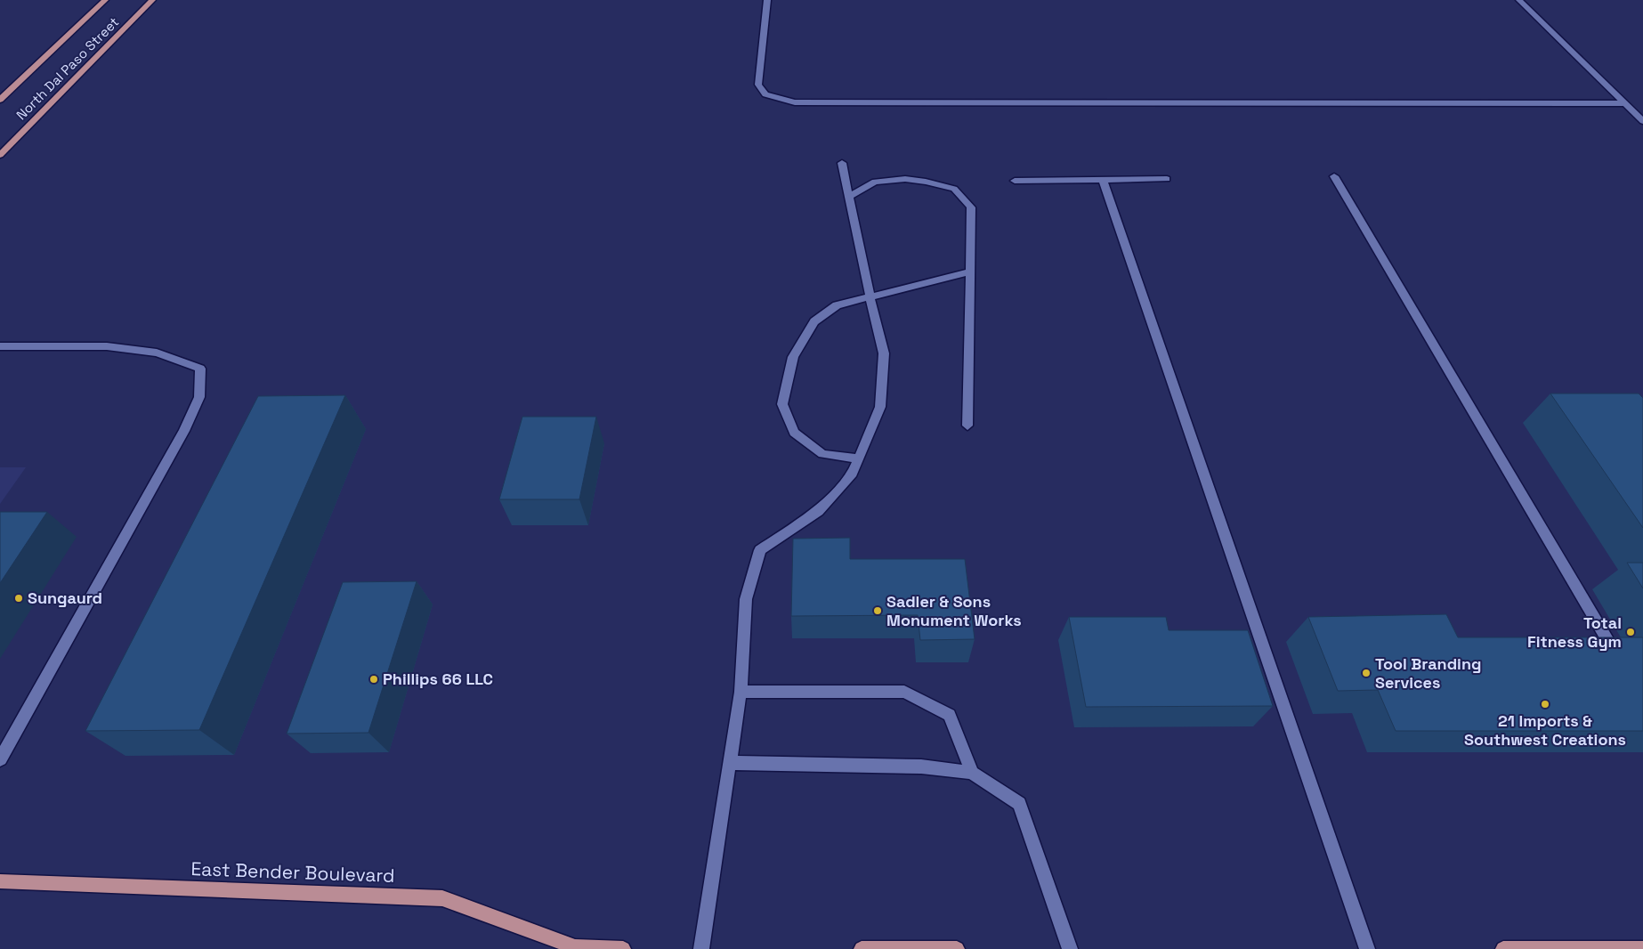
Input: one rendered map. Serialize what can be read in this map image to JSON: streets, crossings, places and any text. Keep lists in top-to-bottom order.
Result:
{
  "streets": {
    "main road": ["North Dal Paso Street", "East Bender Boulevard"]
  },
  "places": [
    "Sungaurd",
    "Sadler & Sons Monument Works",
    "Total Fitness Gym",
    "Tool Branding Services",
    "Phillips 66 LLC",
    "21 Imports & Southwest Creations"
  ]
}
